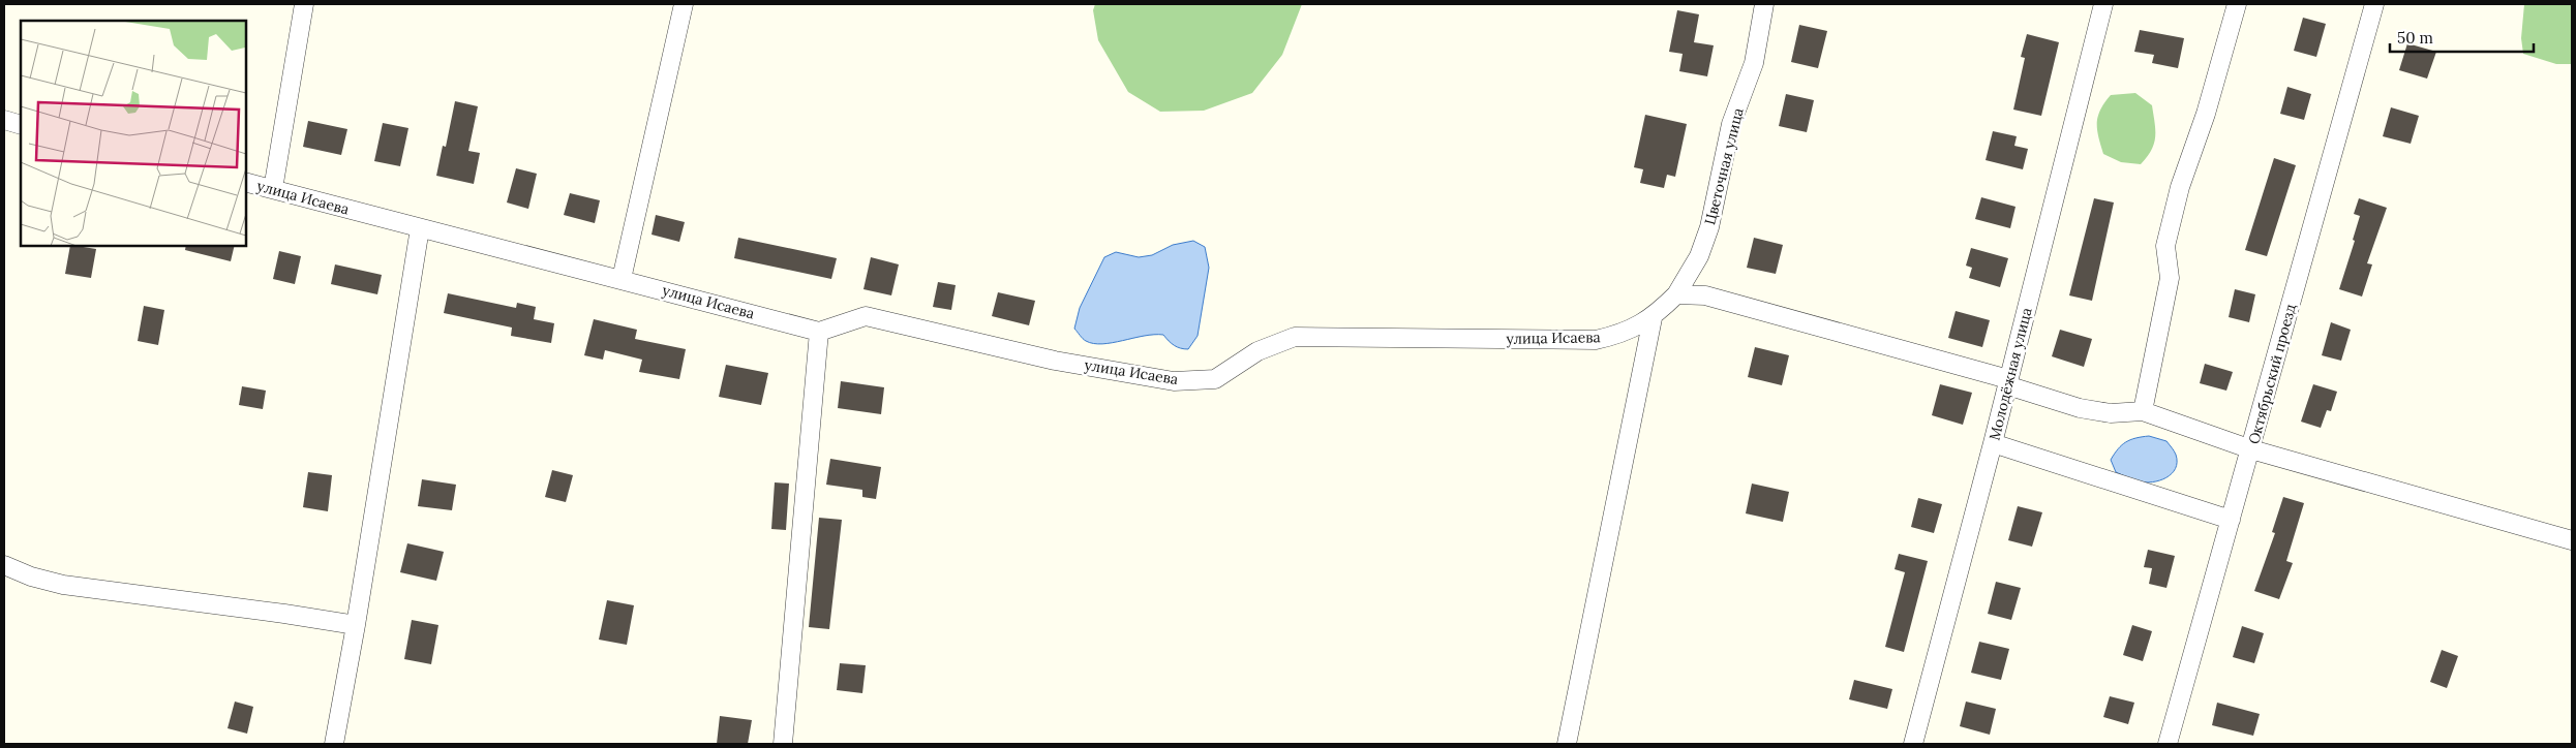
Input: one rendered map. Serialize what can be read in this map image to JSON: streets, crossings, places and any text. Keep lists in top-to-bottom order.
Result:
{
  "streets": {
    "street": [
      "Цветочная улица",
      "улица Исаева",
      "Молодёжная улица",
      "Октябрьский проезд"
    ]
  },
  "crossings": [
    ["Цветочная улица", "улица Исаева"]
  ],
  "scale_bar": "50 m"
}
